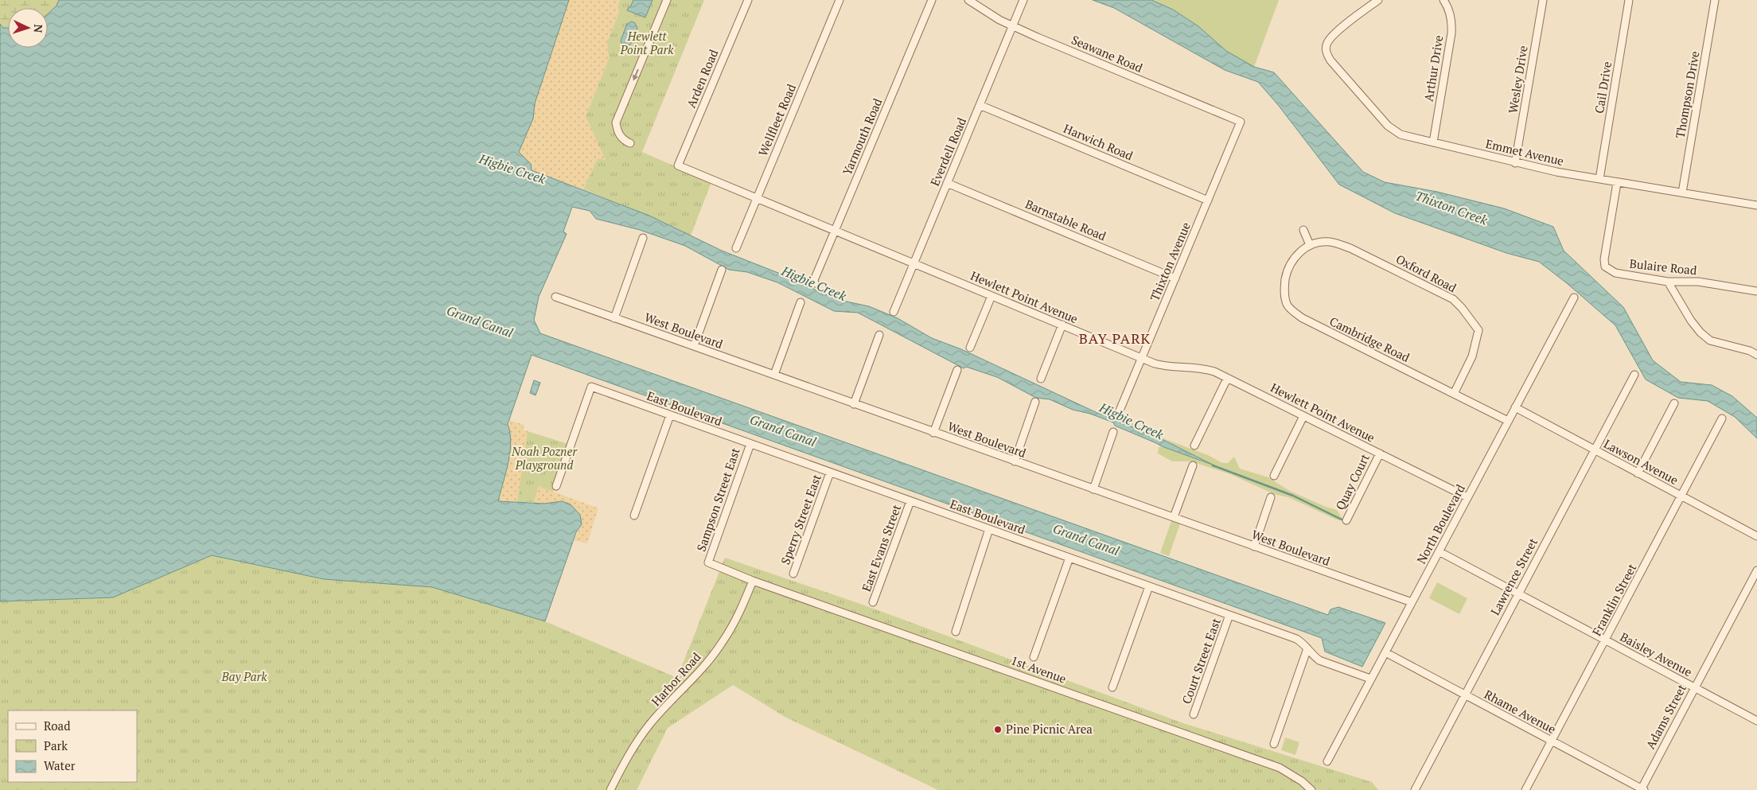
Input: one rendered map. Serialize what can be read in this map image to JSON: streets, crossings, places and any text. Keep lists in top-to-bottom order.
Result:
{
  "streets": {
    "street": [
      "Seawane Road",
      "Arthur Drive",
      "Arden Road",
      "Wesley Drive",
      "Cail Drive",
      "Thompson Drive",
      "Wellfleet Road",
      "Yarmouth Road",
      "Harwich Road",
      "Everdell Road",
      "Emmet Avenue",
      "Barnstable Road",
      "Thixton Avenue",
      "Bulaire Road",
      "Oxford Road",
      "Hewlett Point Avenue",
      "West Boulevard",
      "Cambridge Road",
      "East Boulevard",
      "Lawson Avenue",
      "Quay Court",
      "Sampson Street East",
      "Sperry Street East",
      "North Boulevard",
      "East Evans Street",
      "Lawrence Street",
      "Franklin Street",
      "Baisley Avenue",
      "Court Street East",
      "1st Avenue",
      "Harbor Road",
      "Rhame Avenue",
      "Adams Street"
    ]
  },
  "crossings": [
    ["Seawane Road", "Everdell Road"],
    ["Seawane Road", "Thixton Avenue"],
    ["Arthur Drive", "Emmet Avenue"],
    ["Arden Road", "Hewlett Point Avenue"],
    ["Wesley Drive", "Emmet Avenue"],
    ["Cail Drive", "Emmet Avenue"],
    ["Thompson Drive", "Emmet Avenue"],
    ["Wellfleet Road", "Hewlett Point Avenue"],
    ["Yarmouth Road", "Hewlett Point Avenue"],
    ["Harwich Road", "Everdell Road"],
    ["Harwich Road", "Thixton Avenue"],
    ["Everdell Road", "Barnstable Road"],
    ["Everdell Road", "Hewlett Point Avenue"],
    ["Emmet Avenue", "Bulaire Road"],
    ["Barnstable Road", "Thixton Avenue"],
    ["Thixton Avenue", "Hewlett Point Avenue"],
    ["Oxford Road", "Cambridge Road"],
    ["Hewlett Point Avenue", "Quay Court"],
    ["Hewlett Point Avenue", "North Boulevard"],
    ["West Boulevard", "North Boulevard"],
    ["Cambridge Road", "North Boulevard"],
    ["East Boulevard", "Sampson Street East"],
    ["East Boulevard", "Sperry Street East"],
    ["East Boulevard", "North Boulevard"],
    ["East Boulevard", "East Evans Street"],
    ["East Boulevard", "Court Street East"],
    ["Lawson Avenue", "North Boulevard"],
    ["Lawson Avenue", "Lawrence Street"],
    ["Lawson Avenue", "Franklin Street"],
    ["Sampson Street East", "1st Avenue"],
    ["Sampson Street East", "Harbor Road"],
    ["North Boulevard", "Baisley Avenue"],
    ["North Boulevard", "Rhame Avenue"],
    ["Lawrence Street", "Baisley Avenue"],
    ["Lawrence Street", "Rhame Avenue"],
    ["Franklin Street", "Baisley Avenue"],
    ["Franklin Street", "Rhame Avenue"],
    ["Baisley Avenue", "Adams Street"],
    ["1st Avenue", "Harbor Road"],
    ["Rhame Avenue", "Adams Street"]
  ],
  "districts": ["BAY PARK"],
  "water": ["Higbie Creek", "Thixton Creek", "Grand Canal"],
  "parks": ["Hewlett Point Park", "Noah Pozner Playground", "Bay Park"],
  "places": ["Pine Picnic Area"],
  "legend": ["Road", "Park", "Water"],
  "north": "right"
}
